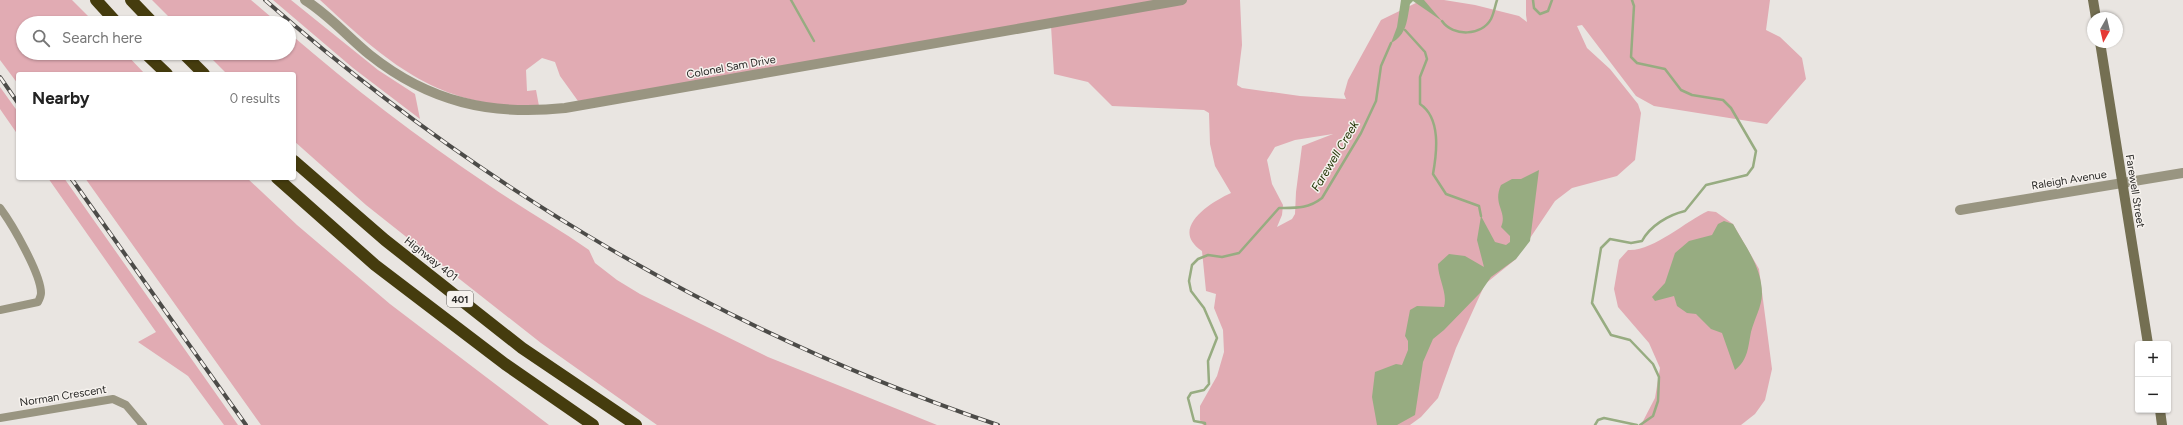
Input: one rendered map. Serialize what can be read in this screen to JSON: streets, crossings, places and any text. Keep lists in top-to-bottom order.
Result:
{
  "streets": {
    "highway": ["Highway 401", "401"],
    "main road": ["Farewell Street"],
    "street": ["Colonel Sam Drive", "Raleigh Avenue", "Norman Crescent"]
  },
  "crossings": [
    ["Raleigh Avenue", "Farewell Street"]
  ],
  "water": ["Farewell Creek"],
  "north": "bottom",
  "page": {
    "search": "Search here",
    "heading": ["Nearby", "0 results"],
    "map_buttons": ["+", "−"]
  }
}
